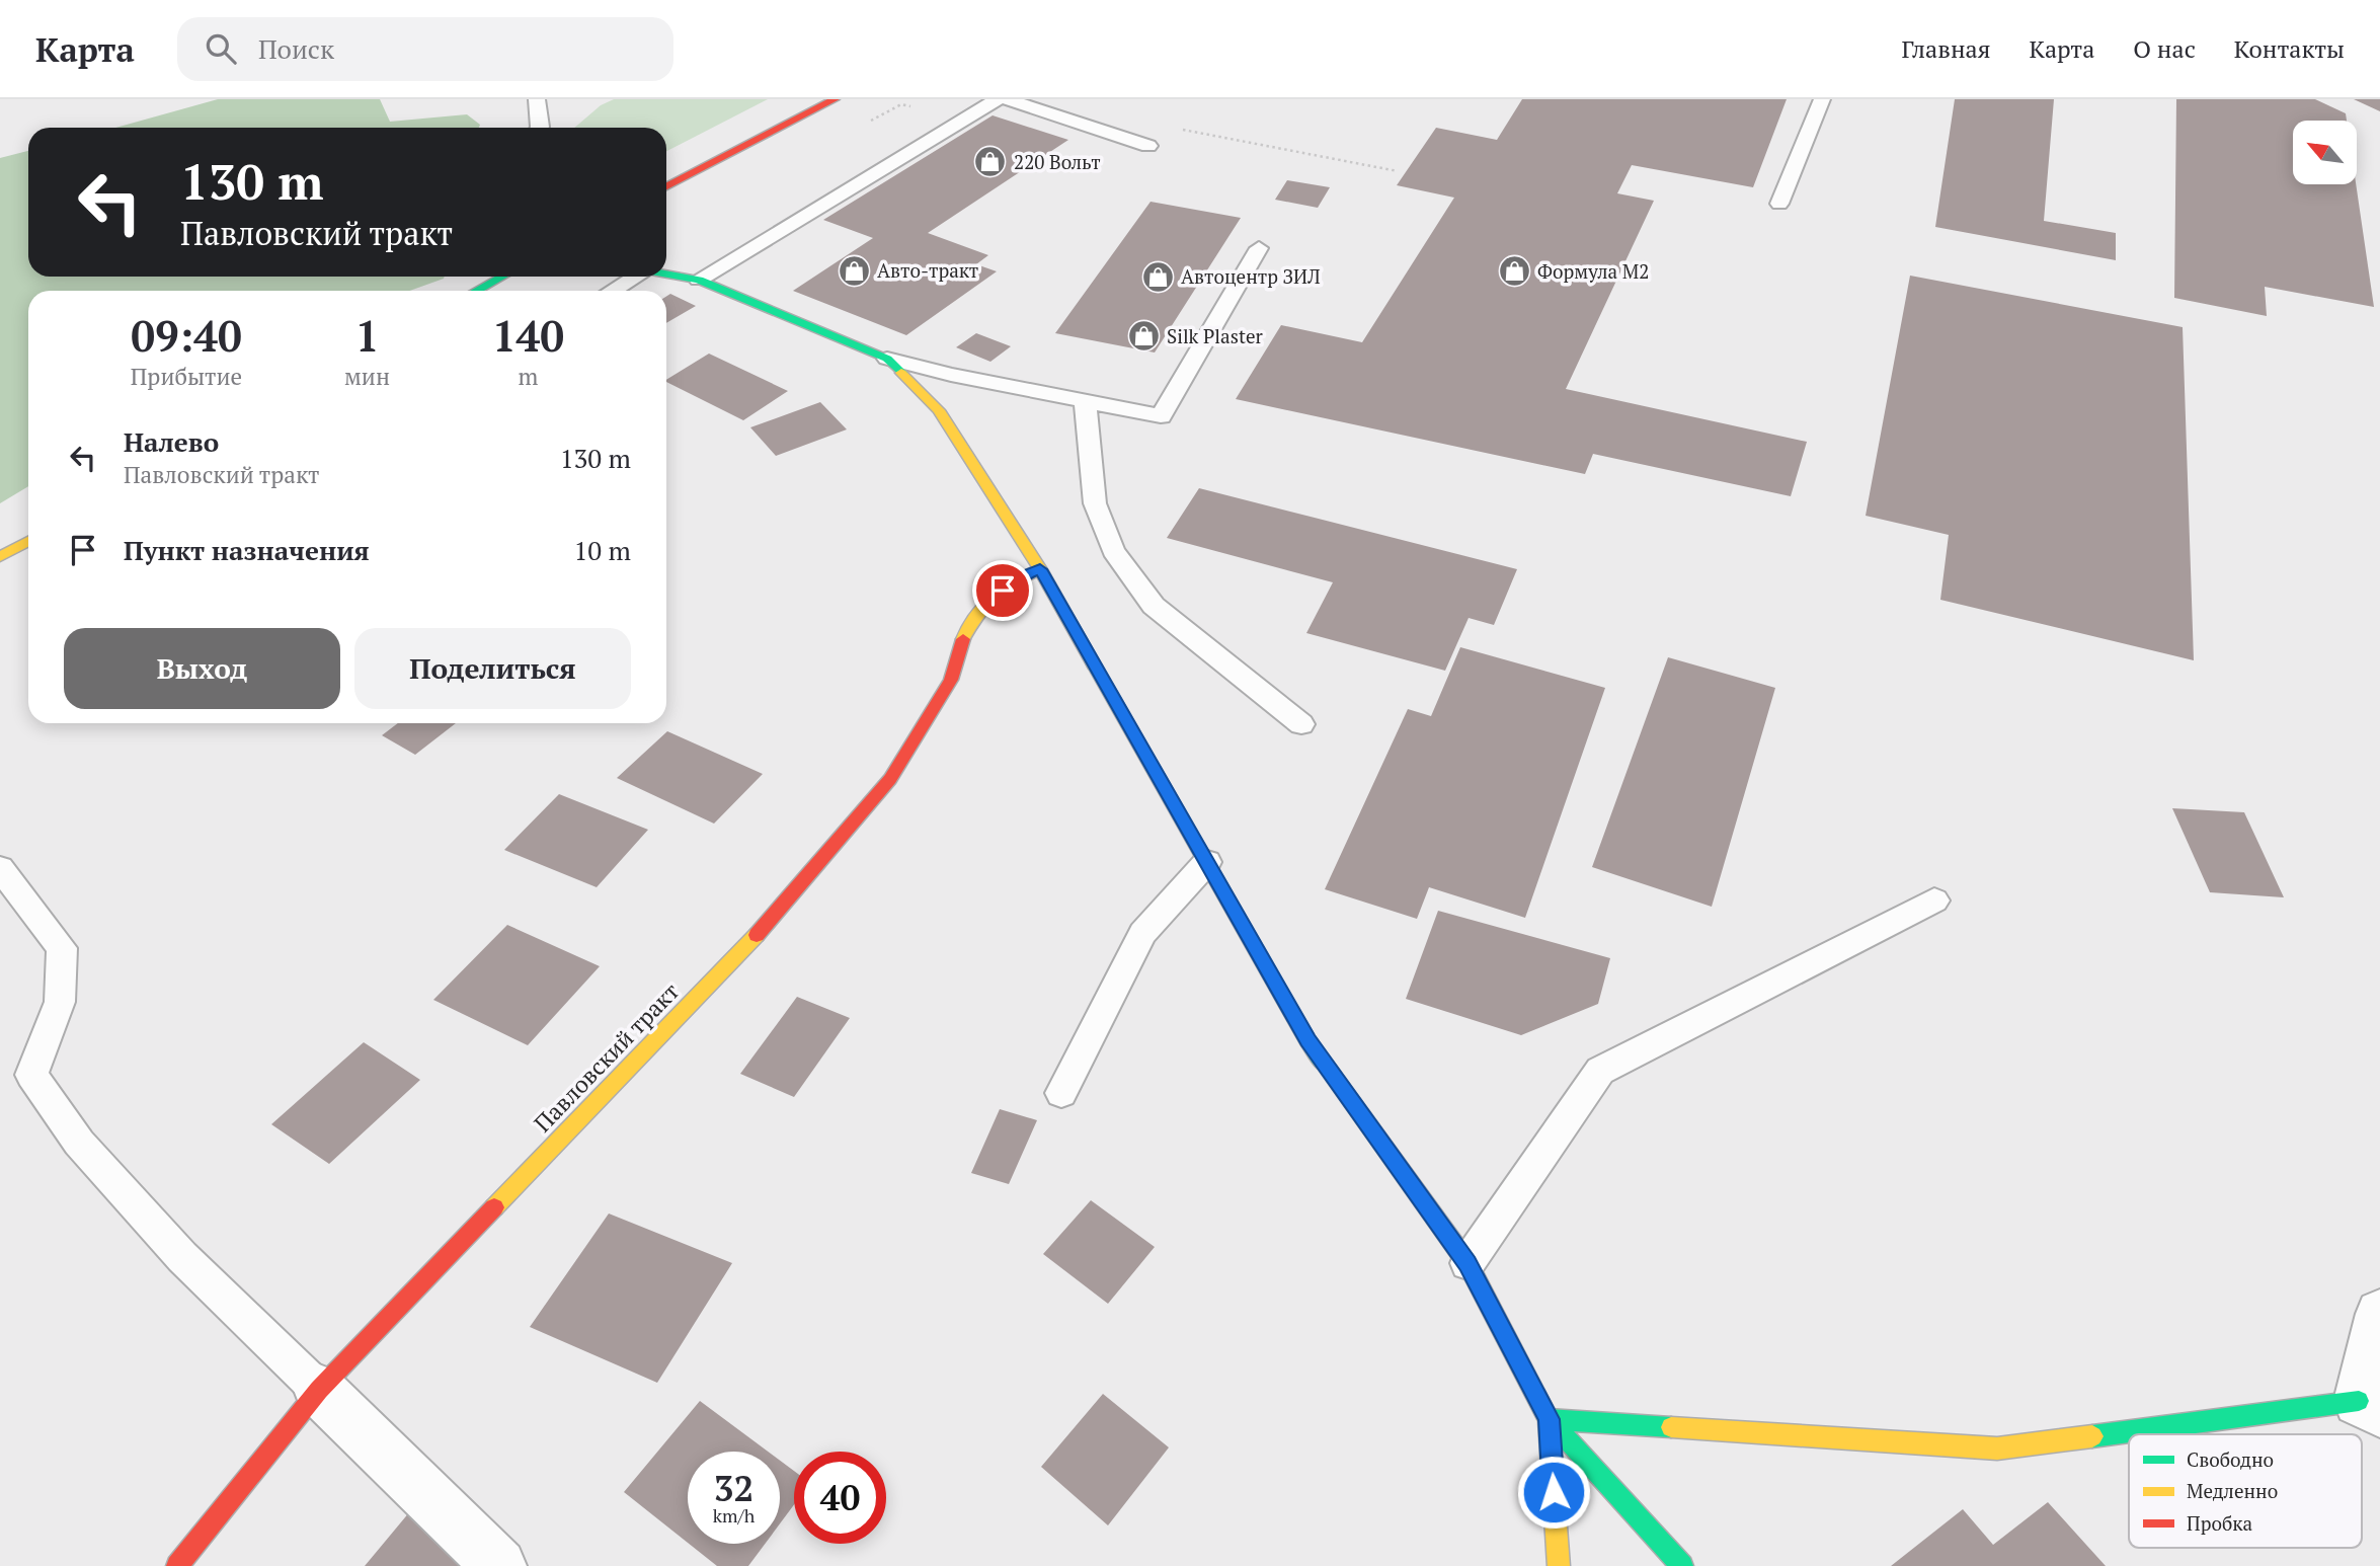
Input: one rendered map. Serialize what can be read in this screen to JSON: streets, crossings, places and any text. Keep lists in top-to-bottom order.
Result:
{
  "streets": {
    "street": ["Павловский тракт"]
  },
  "places": {
    "shop": [
      "220 Вольт",
      "Авто-тракт",
      "Формула М2",
      "Автоцентр ЗИЛ",
      "Silk Plaster"
    ]
  },
  "legend": ["Свободно", "Медленно", "Пробка"],
  "north": "top left",
  "page": {
    "header": "Карта",
    "search": "Поиск",
    "nav": [
      "Главная",
      "Карта",
      "О нас",
      "Контакты"
    ],
    "turn": ["130 m", "Павловский тракт"],
    "eta": [
      "09:40",
      "Прибытие",
      "1",
      "мин",
      "140",
      "m"
    ],
    "list": [
      {
        "name": "Налево",
        "note": "Павловский тракт",
        "value": "130 m"
      },
      {
        "name": "Пункт назначения",
        "value": "10 m"
      }
    ],
    "buttons": ["Выход", "Поделиться"],
    "speed": "32 km/h",
    "limit": "40"
  }
}
